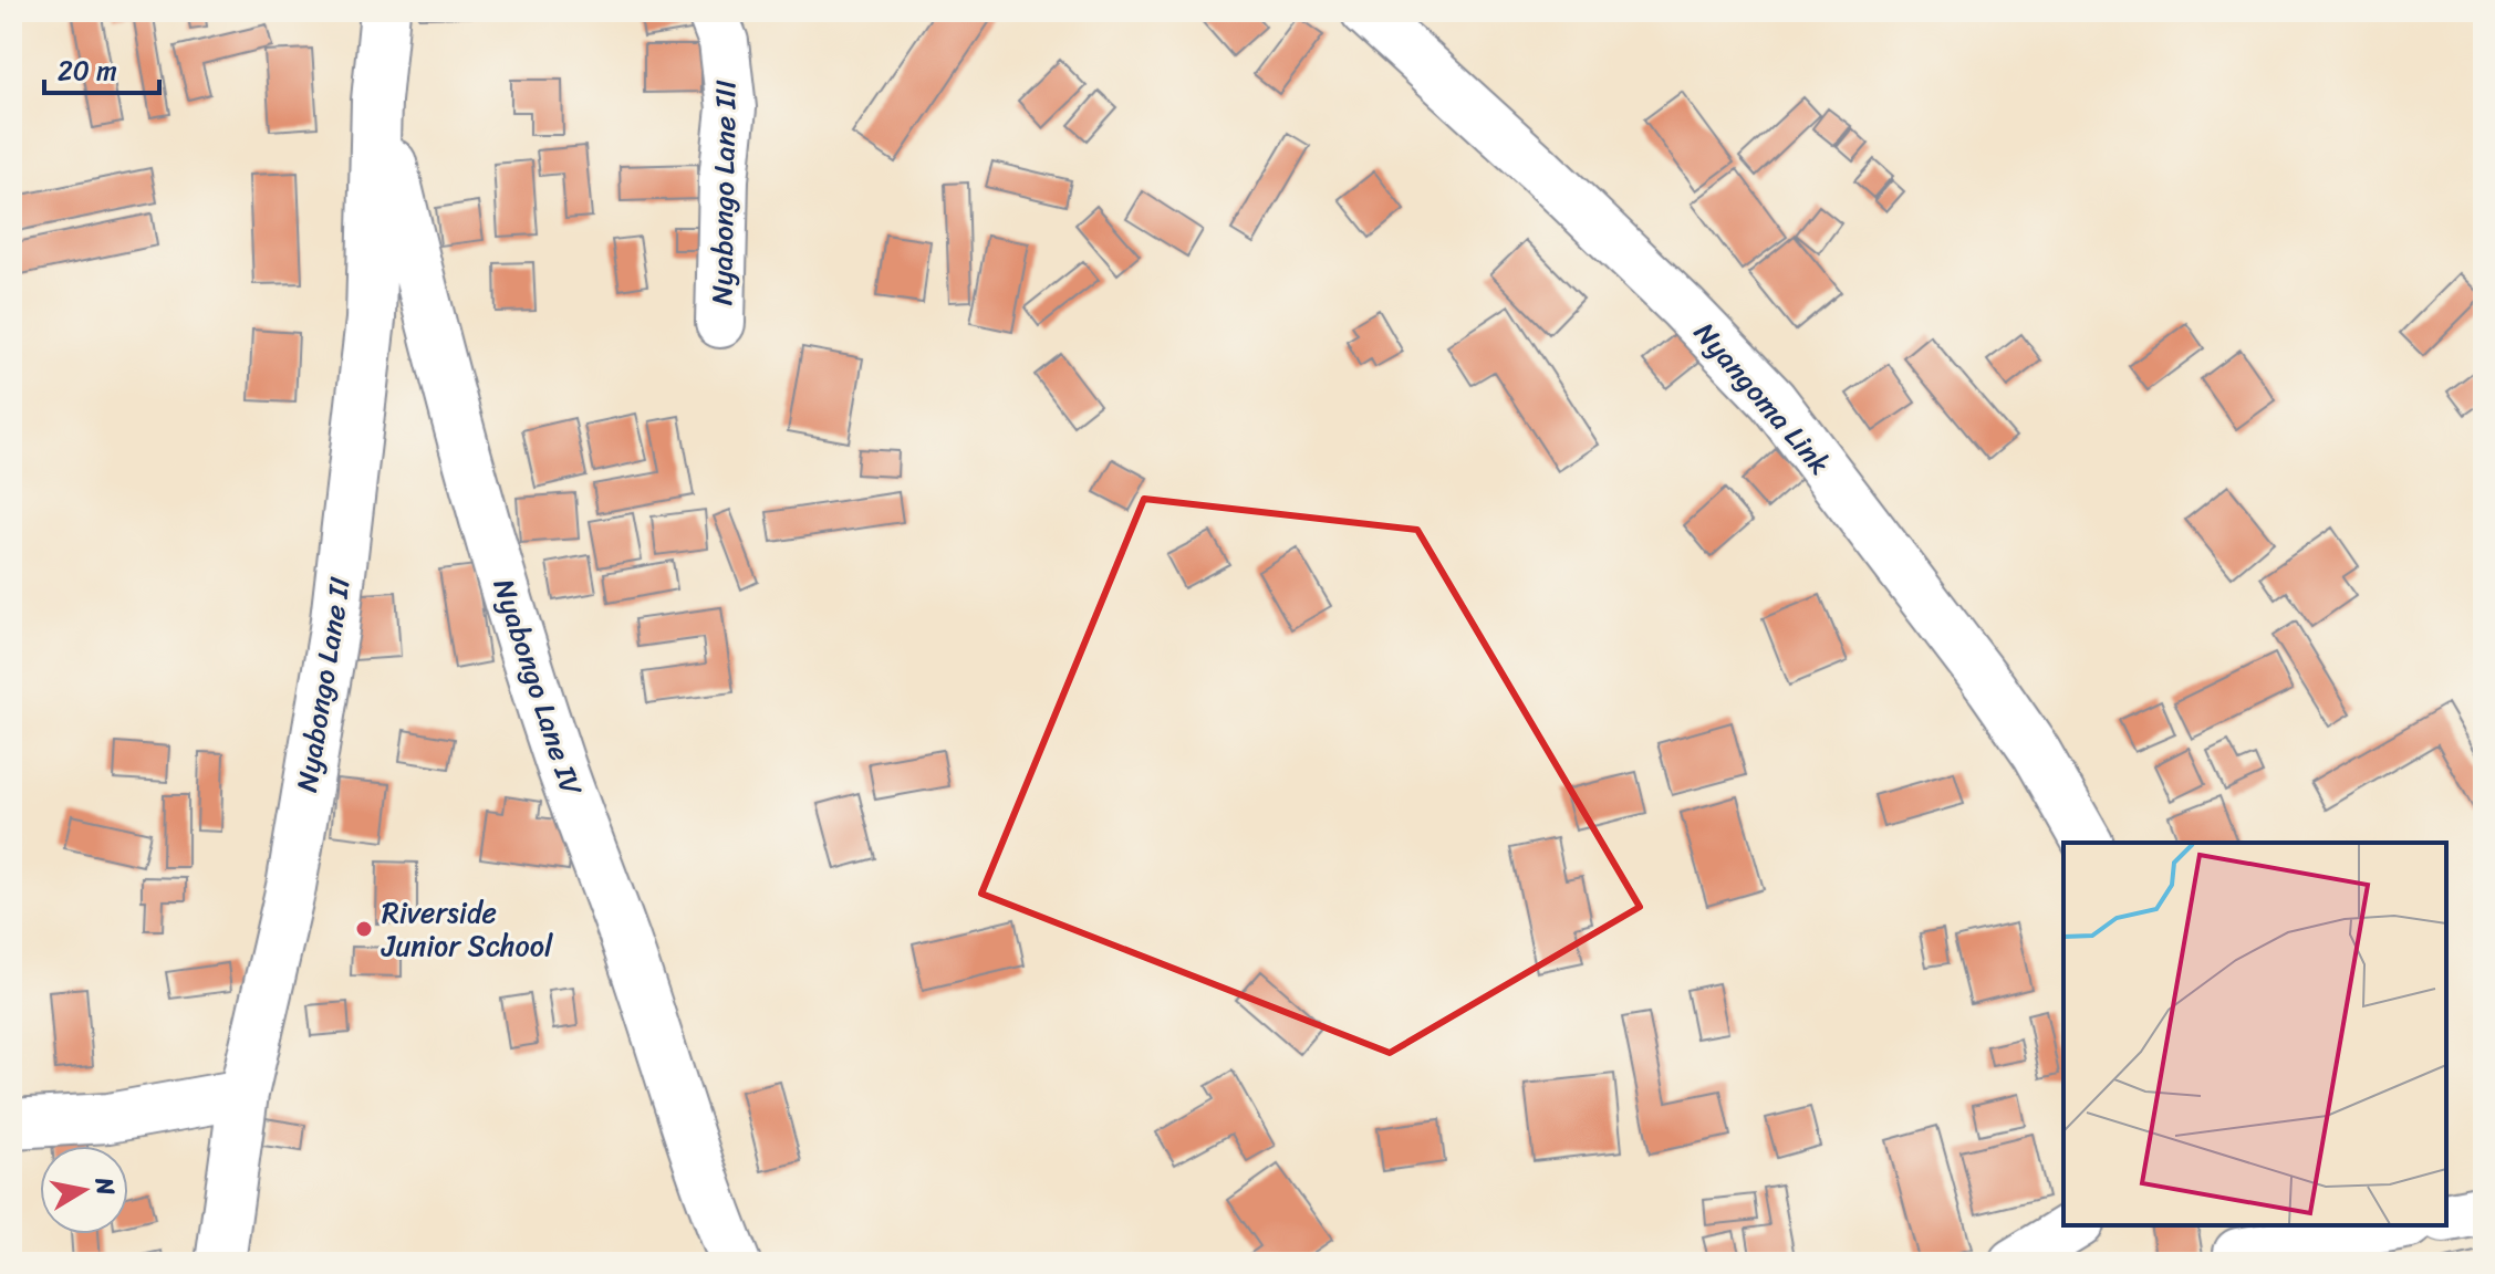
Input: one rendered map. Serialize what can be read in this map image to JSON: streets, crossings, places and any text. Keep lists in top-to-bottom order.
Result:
{
  "streets": {
    "street": [
      "Nyabongo Lane III",
      "Nyangoma Link",
      "Nyabongo Lane II",
      "Nyabongo Lane IV"
    ]
  },
  "crossings": [
    ["Nyabongo Lane II", "Nyabongo Lane IV"]
  ],
  "places": ["Riverside Junior School"],
  "scale_bar": "20 m",
  "north": "right"
}
